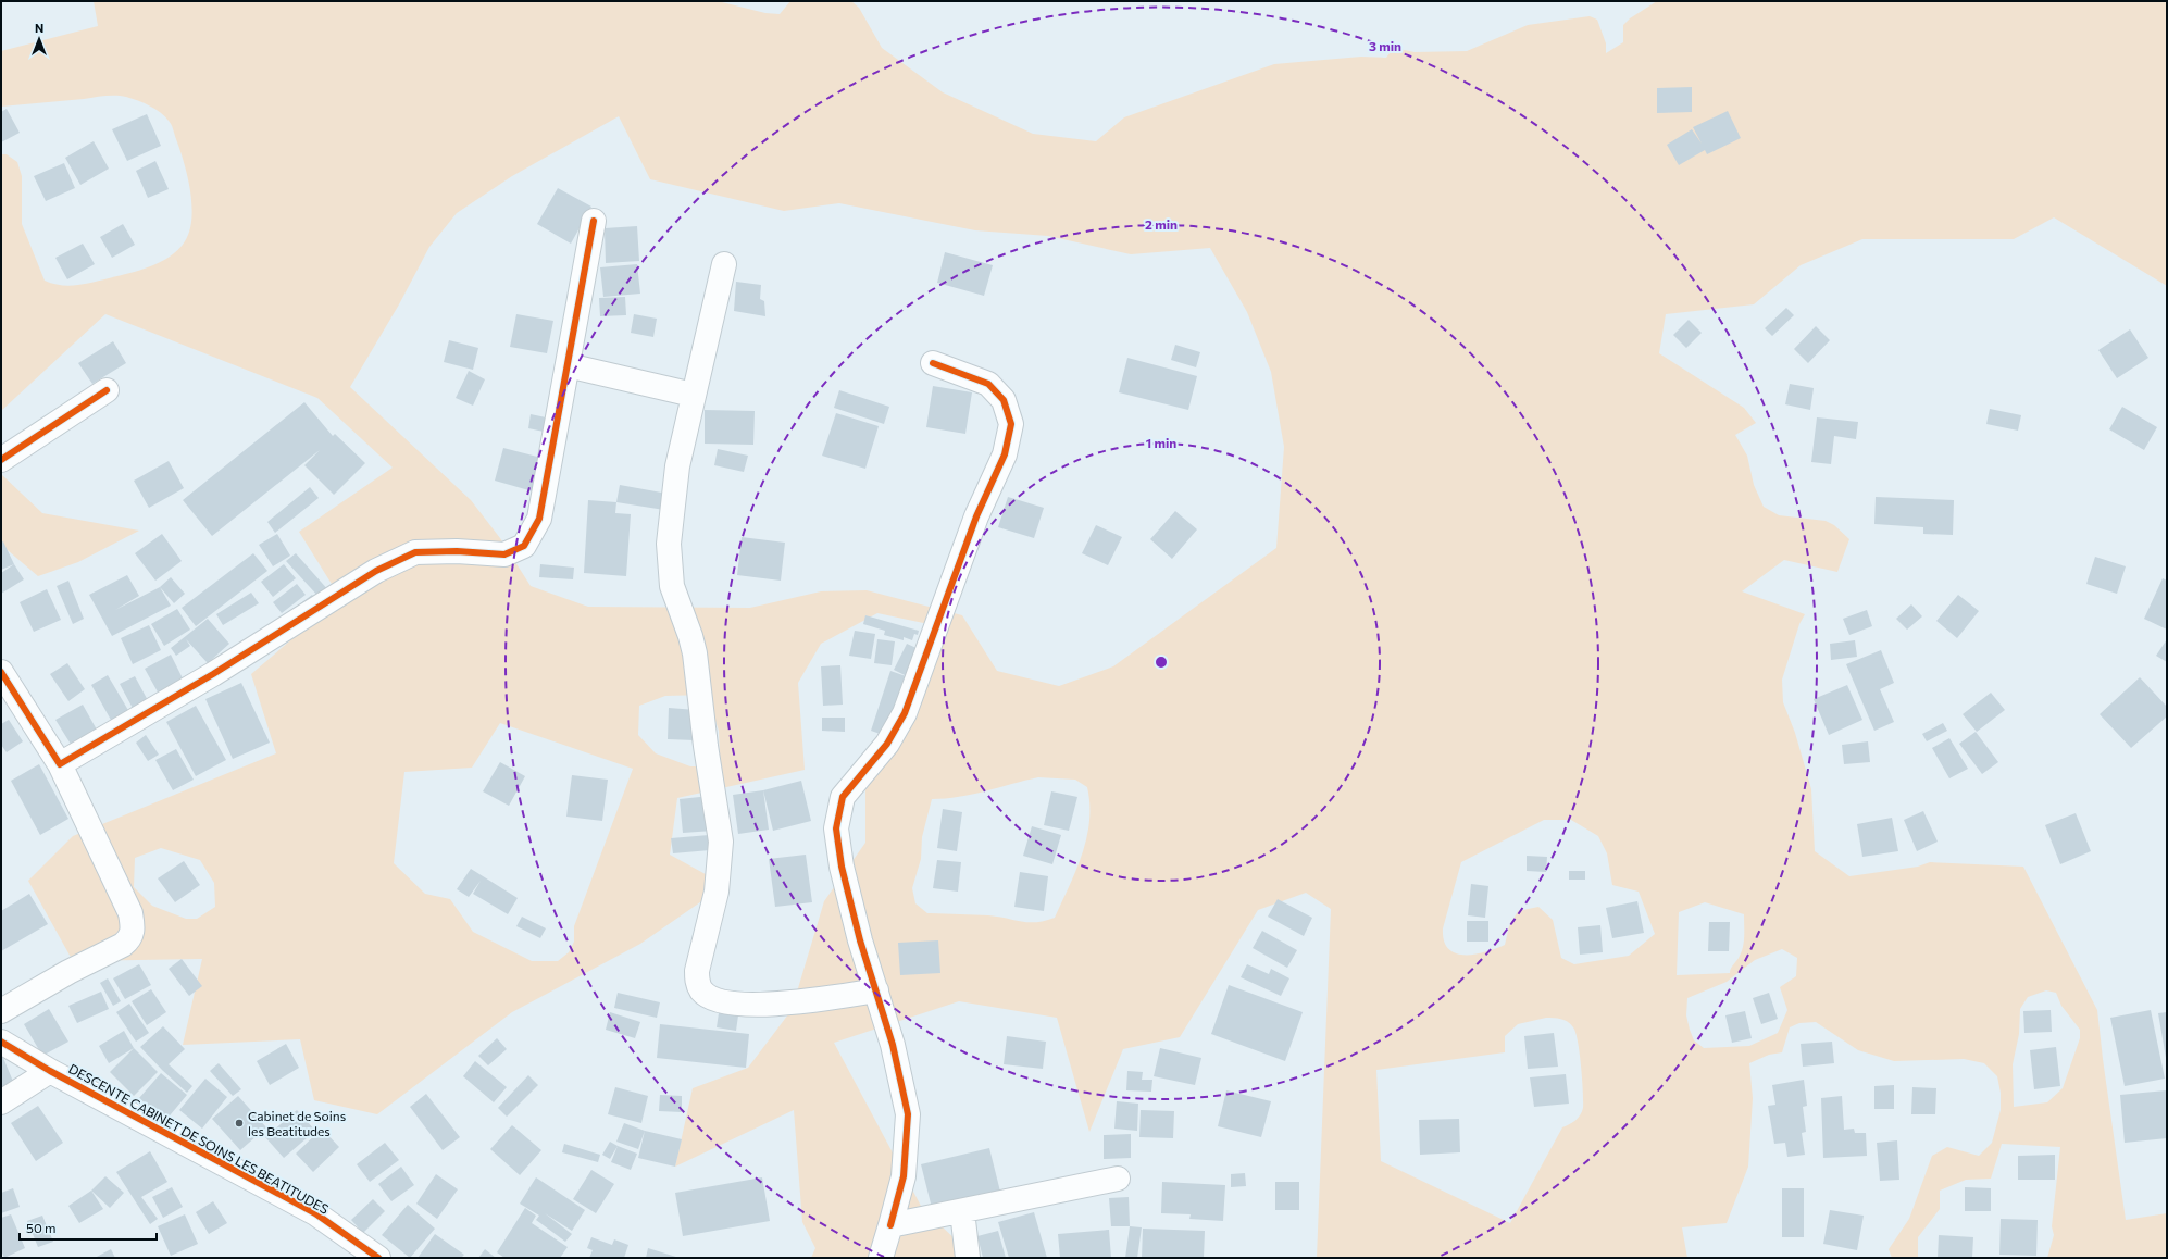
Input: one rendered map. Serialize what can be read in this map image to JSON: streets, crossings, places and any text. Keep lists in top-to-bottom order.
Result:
{
  "streets": {
    "street": ["DESCENTE CABINET DE SOINS LES BEATITUDES"]
  },
  "places": ["Cabinet de Soins les Beatitudes"],
  "scale_bar": "50 m",
  "north": "top",
  "rings": ["3 min", "2 min", "1 min"]
}
